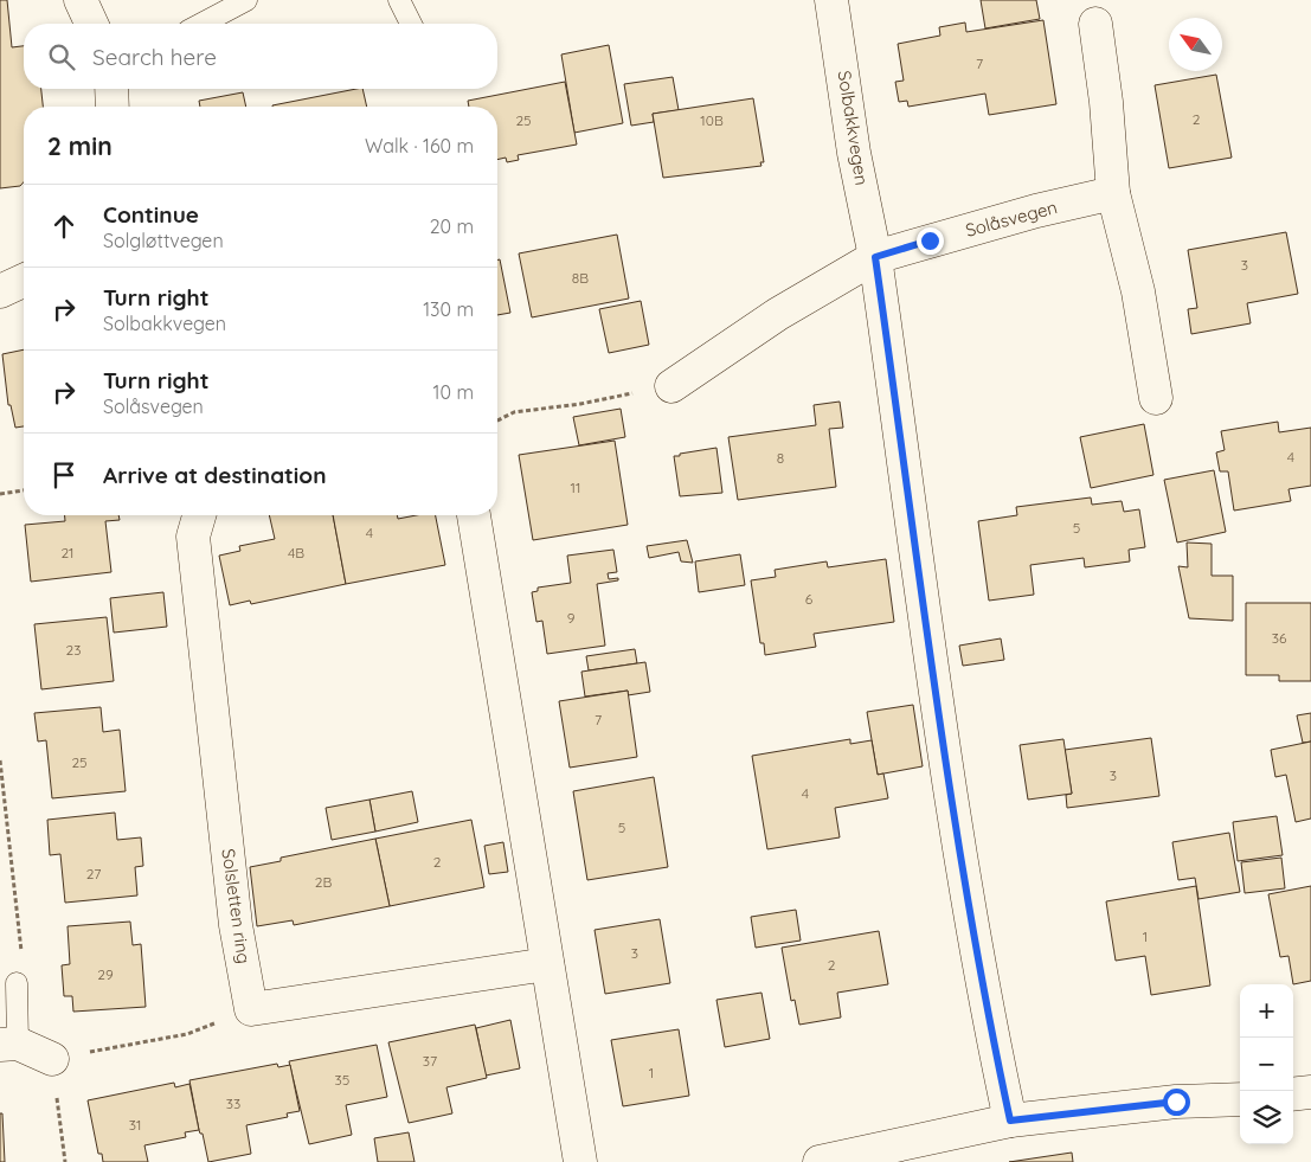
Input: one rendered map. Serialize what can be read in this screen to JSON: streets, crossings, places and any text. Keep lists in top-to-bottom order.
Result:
{
  "streets": {
    "street": ["Solbakkvegen", "Solåsvegen", "Solsletten ring"]
  },
  "crossings": [
    ["Solbakkvegen", "Solåsvegen"]
  ],
  "house_numbers": [
    "7",
    "2",
    "25",
    "10B",
    "3",
    "8B",
    "4",
    "8",
    "11",
    "5",
    "4",
    "21",
    "4B",
    "6",
    "9",
    "36",
    "23",
    "7",
    "25",
    "3",
    "4",
    "5",
    "2",
    "27",
    "2B",
    "1",
    "3",
    "2",
    "29",
    "37",
    "1",
    "35",
    "33",
    "31"
  ],
  "north": "top left",
  "page": {
    "search": "Search here",
    "heading": ["2 min", "Walk · 160 m"],
    "list": [
      ["Continue", "Solgløttvegen", "20 m"],
      ["Turn right", "Solbakkvegen", "130 m"],
      ["Turn right", "Solåsvegen", "10 m"],
      "Arrive at destination"
    ],
    "map_buttons": ["+", "−"]
  }
}
